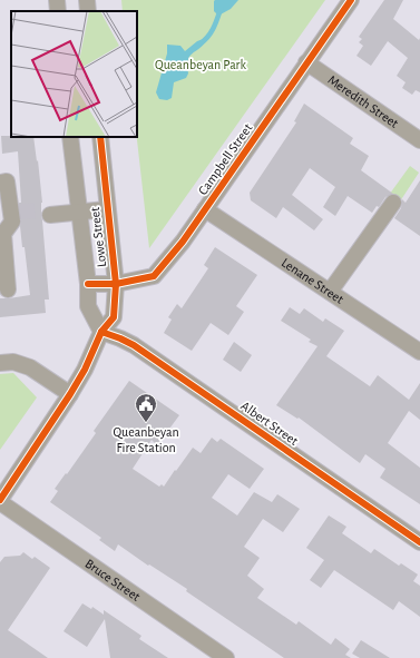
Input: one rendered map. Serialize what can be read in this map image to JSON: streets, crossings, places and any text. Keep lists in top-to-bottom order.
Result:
{
  "streets": {
    "street": [
      "Meredith Street",
      "Campbell Street",
      "Lowe Street",
      "Lenane Street",
      "Albert Street",
      "Bruce Street"
    ]
  },
  "crossings": [
    ["Meredith Street", "Campbell Street"],
    ["Campbell Street", "Lowe Street"],
    ["Campbell Street", "Lenane Street"],
    ["Lowe Street", "Albert Street"]
  ],
  "parks": ["Queanbeyan Park"],
  "places": {
    "public building": ["Queanbeyan Fire Station"]
  }
}
